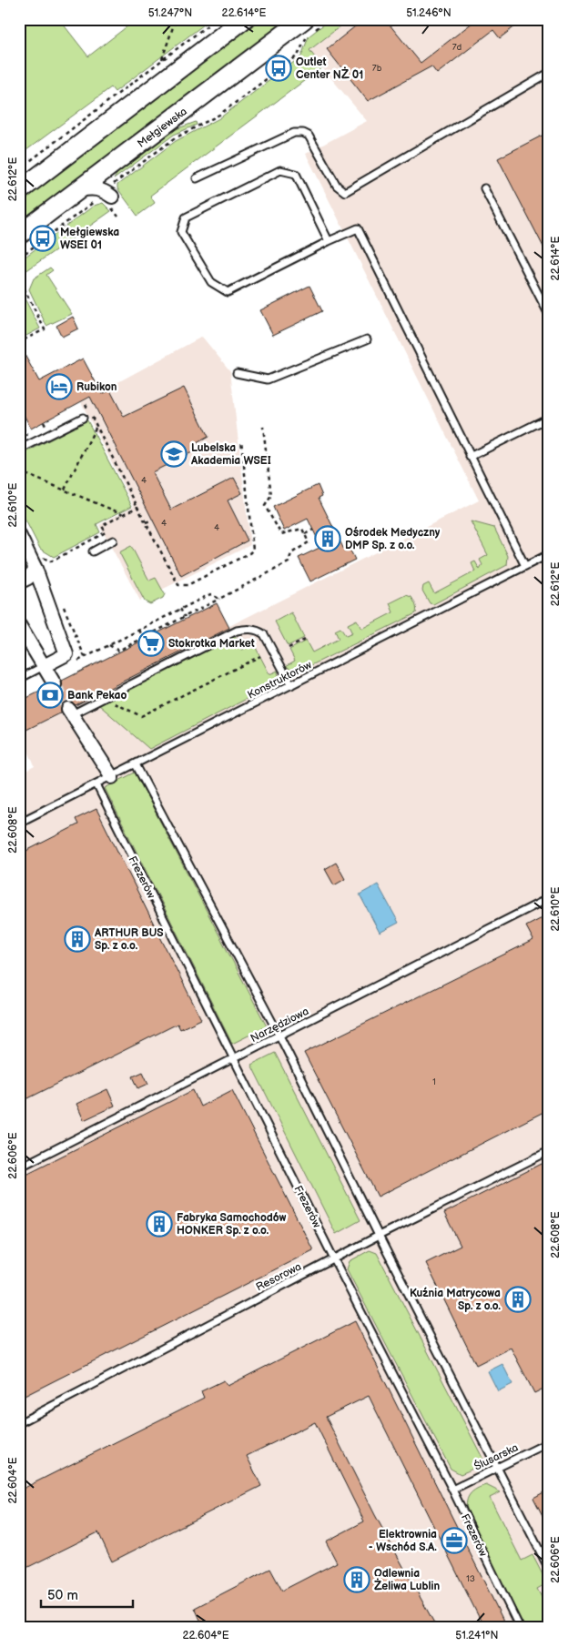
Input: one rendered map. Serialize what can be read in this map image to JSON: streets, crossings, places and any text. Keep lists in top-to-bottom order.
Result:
{
  "streets": {
    "main road": ["Mełgiewska"],
    "lane": [
      "Konstruktorów",
      "Frezerów",
      "Narzędziowa",
      "Resorowa",
      "Ślusarska"
    ]
  },
  "crossings": [
    ["Konstruktorów", "Frezerów"],
    ["Frezerów", "Narzędziowa"],
    ["Frezerów", "Resorowa"],
    ["Frezerów", "Ślusarska"]
  ],
  "places": {
    "bus stop": ["Outlet Center NŻ 01", "Mełgiewska WSEI 01"],
    "hotel": ["Rubikon"],
    "school or university": ["Lubelska Akademia WSEI"],
    "building": [
      "Ośrodek Medyczny DMP Sp. z o.o.",
      "ARTHUR BUS Sp. z o.o.",
      "Fabryka Samochodów HONKER Sp. z o.o.",
      "Kuźnia Matrycowa Sp. z o.o.",
      "Odlewnia Żeliwa Lublin"
    ],
    "supermarket": ["Stokrotka Market"],
    "bank": ["Bank Pekao"],
    "office": ["Elektrownia - Wschód S.A."]
  },
  "house_numbers": [
    "7d",
    "7b",
    "4",
    "4",
    "4",
    "1",
    "13"
  ],
  "scale_bar": "50 m",
  "coordinates": [
    "51.247°N",
    "22.614°E",
    "51.246°N",
    "22.612°E",
    "22.610°E",
    "22.608°E",
    "22.606°E",
    "22.604°E",
    "51.241°N"
  ]
}
